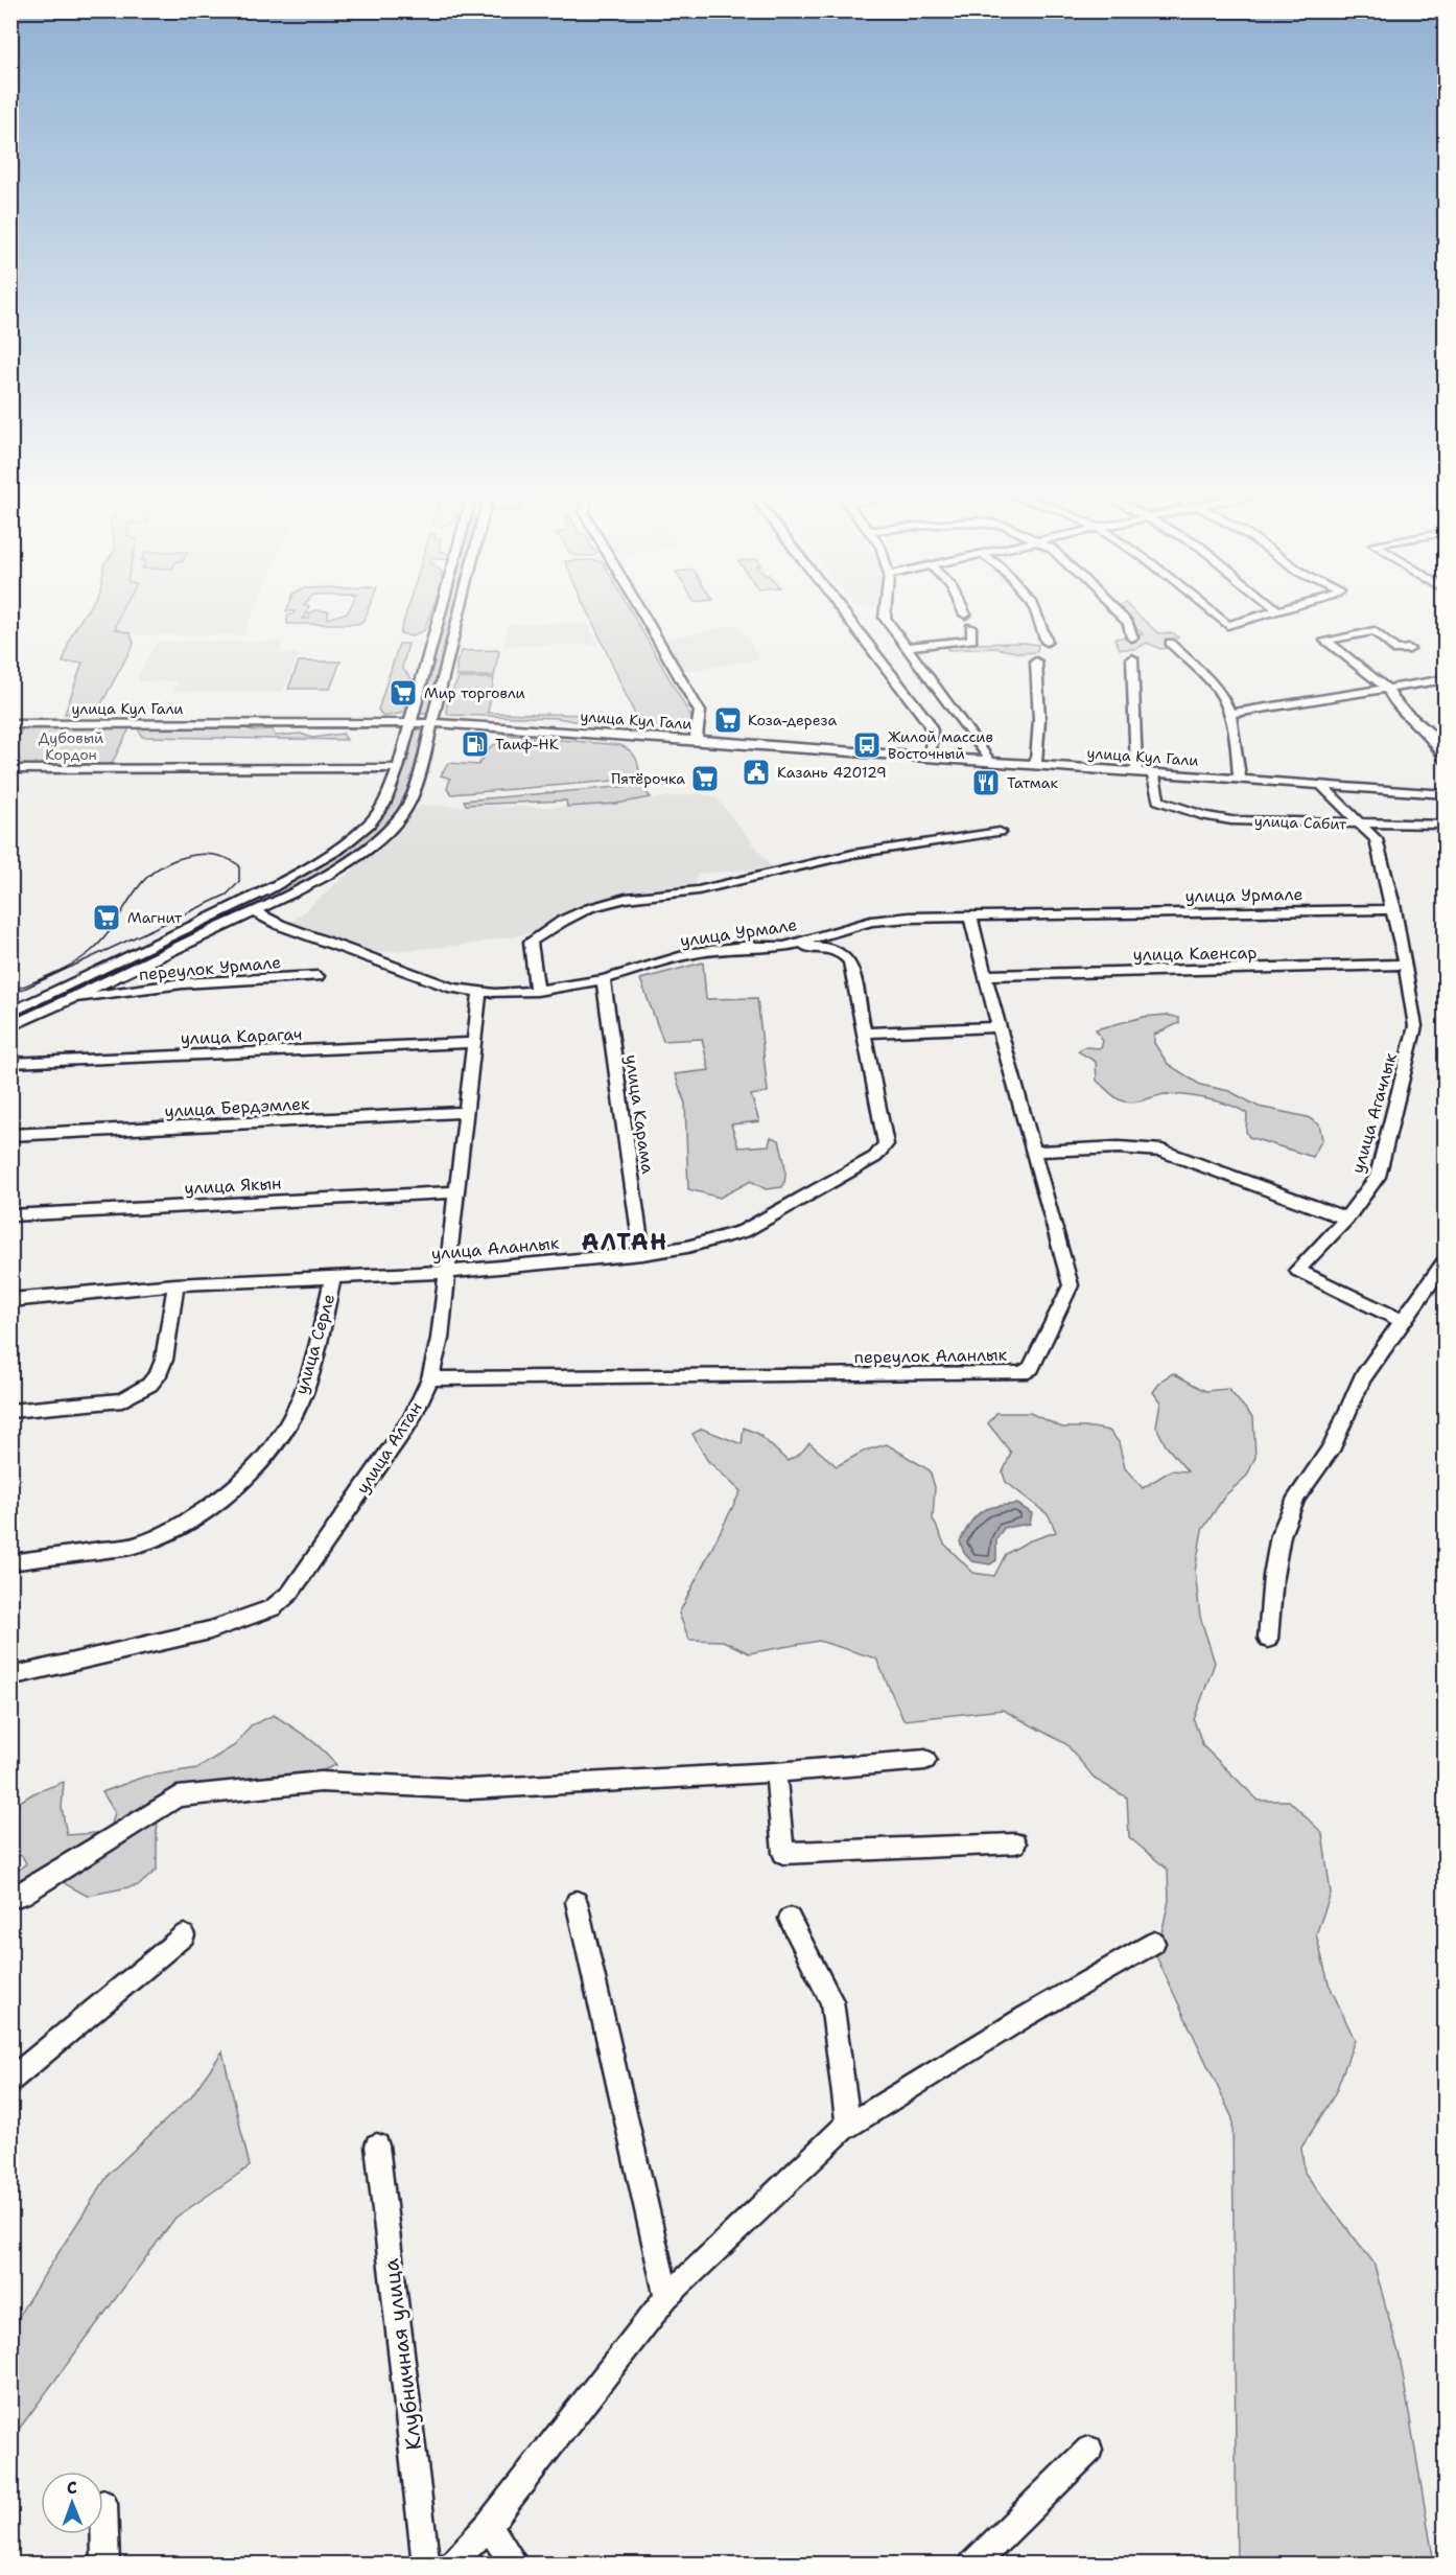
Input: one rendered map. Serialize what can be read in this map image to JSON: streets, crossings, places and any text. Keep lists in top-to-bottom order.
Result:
{
  "streets": {
    "street": [
      "улица Кул Гали",
      "улица Сабит",
      "улица Урмале",
      "улица Каенсар",
      "переулок Урмале",
      "улица Карагач",
      "улица Бердэмлек",
      "улица Агачлык",
      "улица Карама",
      "улица Якын",
      "улица Аланлык",
      "улица Серле",
      "переулок Аланлык",
      "улица Алтан",
      "Клубничная улица"
    ]
  },
  "crossings": [
    ["улица Кул Гали", "улица Сабит"],
    ["улица Кул Гали", "улица Агачлык"],
    ["улица Сабит", "улица Агачлык"],
    ["улица Урмале", "улица Агачлык"],
    ["улица Урмале", "улица Карама"],
    ["улица Урмале", "улица Аланлык"],
    ["улица Урмале", "переулок Аланлык"],
    ["улица Урмале", "улица Алтан"],
    ["улица Каенсар", "улица Агачлык"],
    ["улица Каенсар", "переулок Аланлык"],
    ["улица Карагач", "улица Алтан"],
    ["улица Бердэмлек", "улица Алтан"],
    ["улица Карама", "улица Аланлык"],
    ["улица Якын", "улица Алтан"],
    ["улица Аланлык", "улица Серле"],
    ["улица Аланлык", "улица Алтан"],
    ["переулок Аланлык", "улица Алтан"]
  ],
  "districts": ["АЛТАН"],
  "parks": ["Дубовый Кордон"],
  "places": {
    "supermarket": [
      "Мир торговли",
      "Коза-дереза",
      "Пятёрочка",
      "Магнит"
    ],
    "fuel station": ["Таиф-НК"],
    "bus stop": ["Жилой массив Восточный"],
    "public building": ["Казань 420129"],
    "restaurant": ["Татмак"]
  },
  "north": "top"
}
